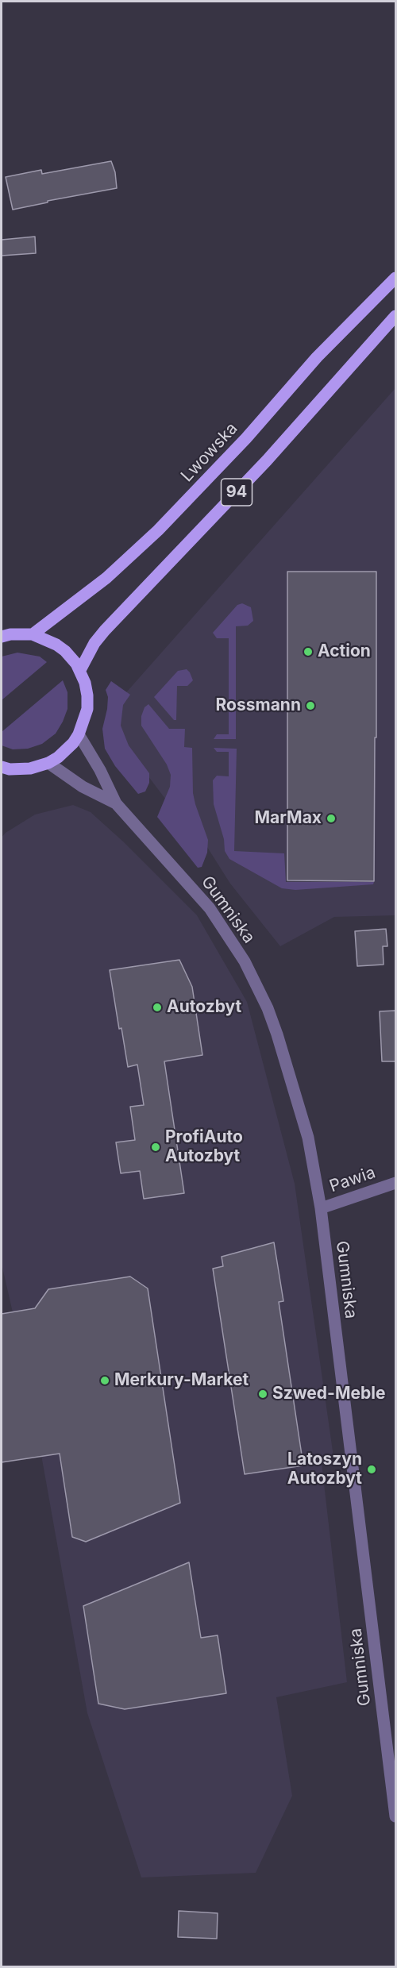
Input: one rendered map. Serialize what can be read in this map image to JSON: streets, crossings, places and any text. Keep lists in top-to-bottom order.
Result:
{
  "streets": {
    "main road": ["Lwowska", "94"],
    "street": ["Gumniska", "Pawia"]
  },
  "crossings": [
    ["Gumniska", "Pawia"]
  ],
  "places": [
    "Action",
    "Rossmann",
    "MarMax",
    "Autozbyt",
    "ProfiAuto Autozbyt",
    "Merkury-Market",
    "Szwed-Meble",
    "Latoszyn Autozbyt"
  ]
}
